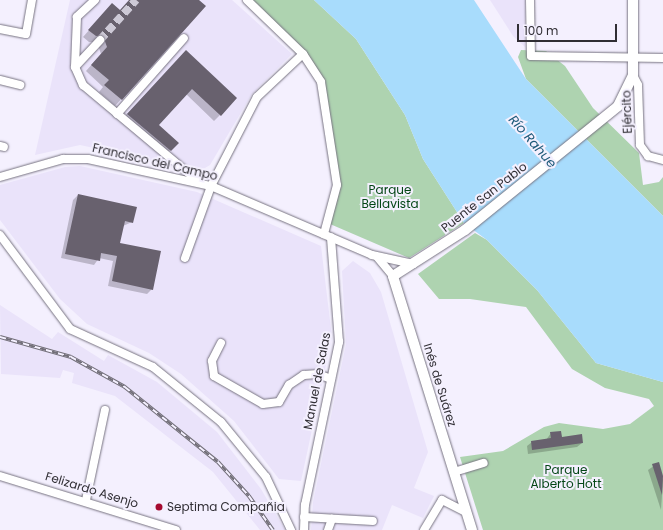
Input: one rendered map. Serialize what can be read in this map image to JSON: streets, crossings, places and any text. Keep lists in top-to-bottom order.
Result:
{
  "streets": {
    "main road": ["Puente San Pablo", "Inés de Suárez"],
    "street": [
      "Ejército",
      "Francisco del Campo",
      "Manuel de Salas",
      "Felizardo Asenjo"
    ]
  },
  "crossings": [
    ["Ejército", "Puente San Pablo"],
    ["Francisco del Campo", "Puente San Pablo"],
    ["Francisco del Campo", "Manuel de Salas"],
    ["Francisco del Campo", "Inés de Suárez"],
    ["Puente San Pablo", "Inés de Suárez"]
  ],
  "water": ["Río Rahue"],
  "parks": ["Parque Bellavista", "Parque Alberto Hott"],
  "places": ["Septima Compañia"],
  "scale_bar": "100 m"
}
